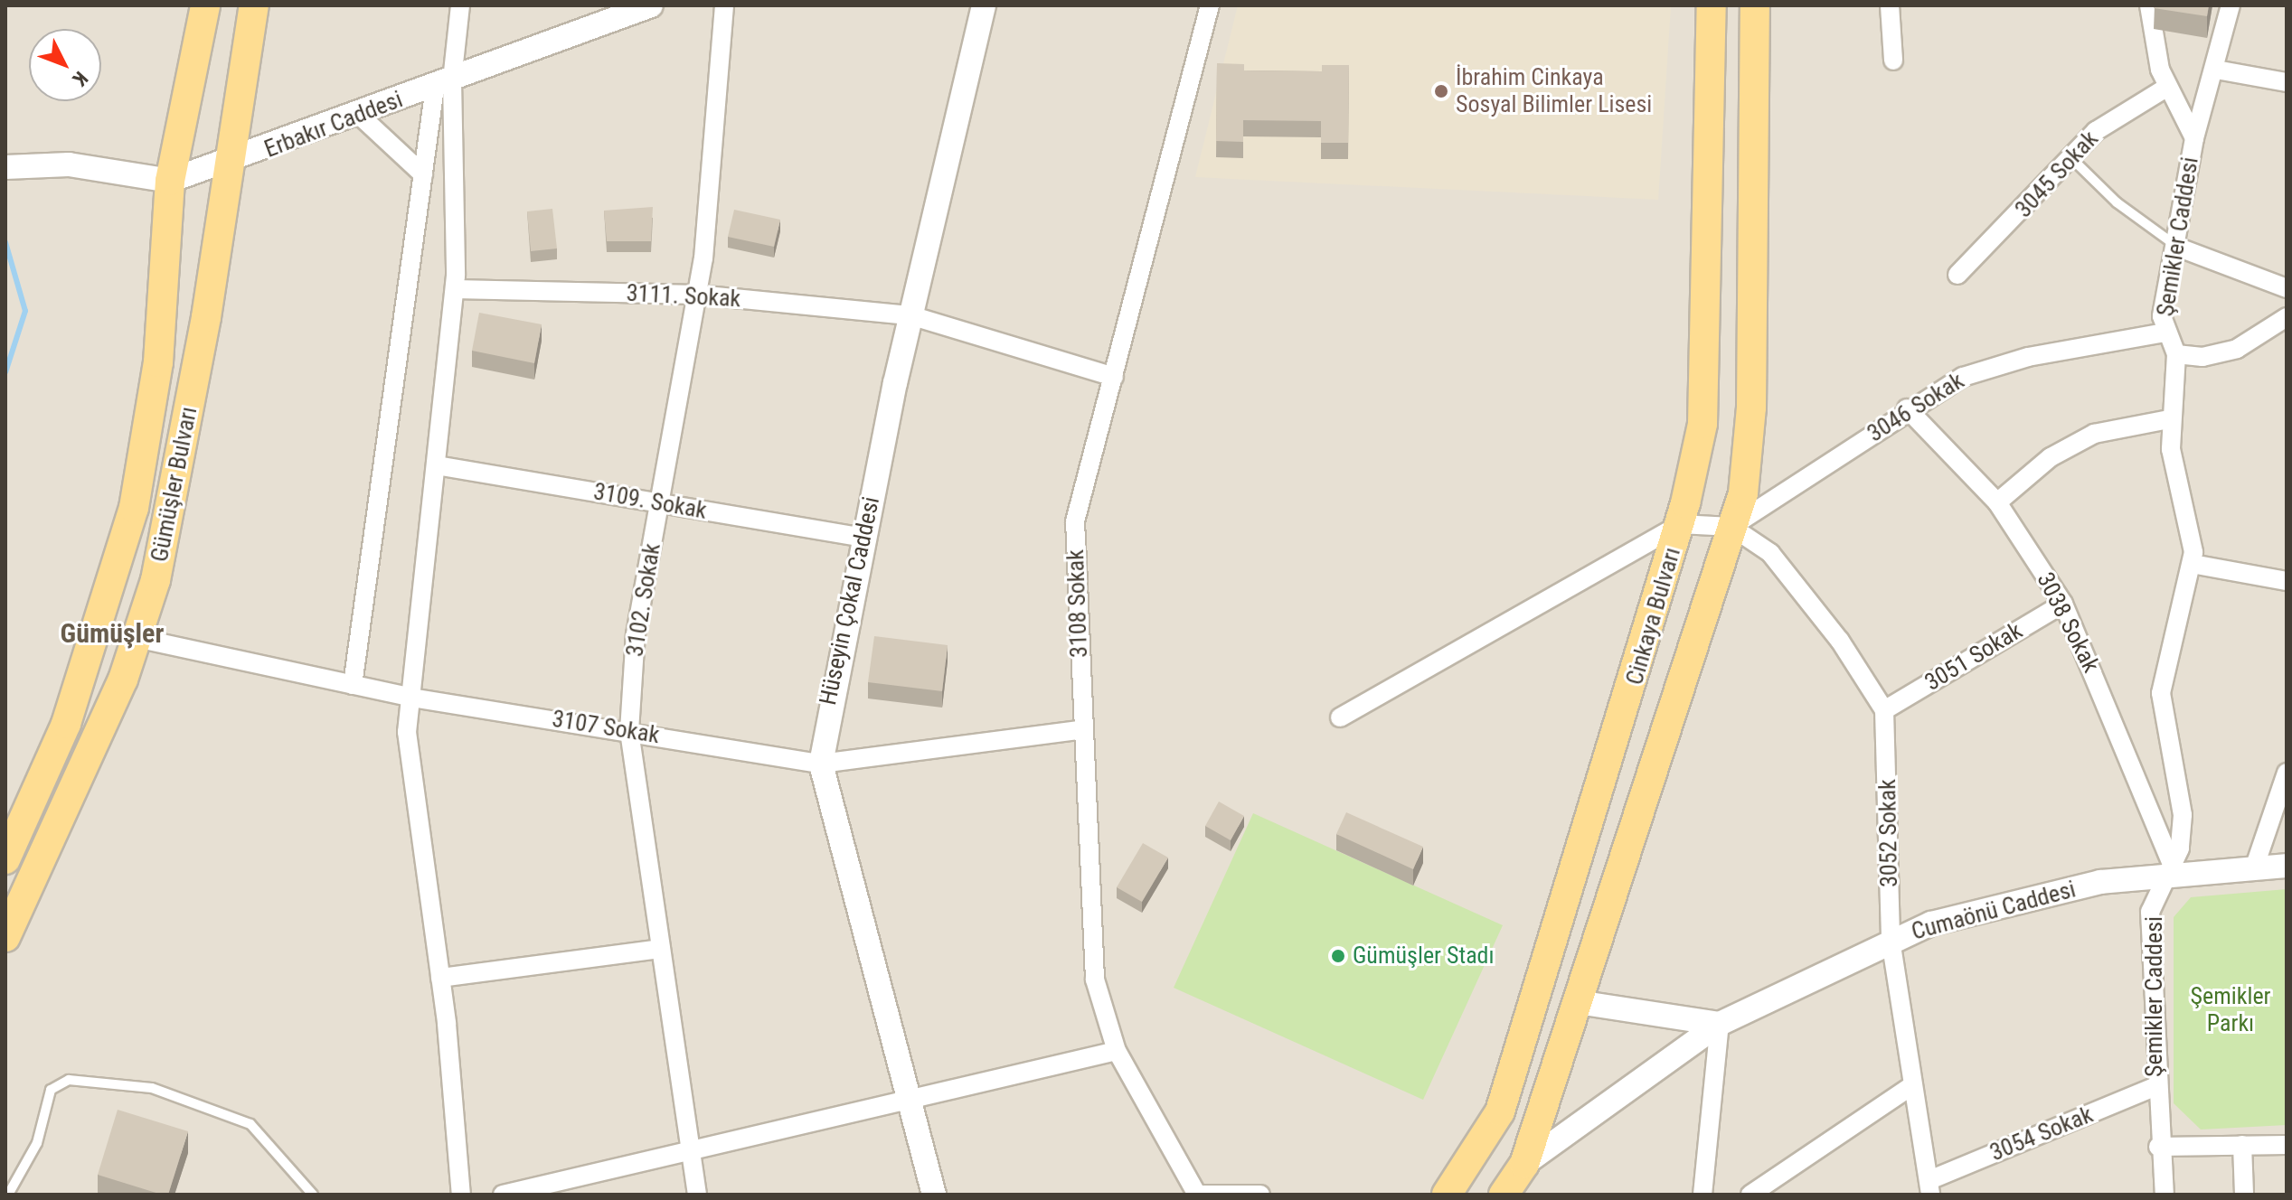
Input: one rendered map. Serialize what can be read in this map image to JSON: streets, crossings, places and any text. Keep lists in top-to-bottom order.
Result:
{
  "streets": {
    "main road": ["Gümüşler Bulvarı", "Cinkaya Bulvarı"],
    "street": [
      "Erbakır Caddesi",
      "3045 Sokak",
      "Şemikler Caddesi",
      "3111. Sokak",
      "3046 Sokak",
      "3109. Sokak",
      "3102. Sokak",
      "Hüseyin Çokal Caddesi",
      "3108 Sokak",
      "3038 Sokak",
      "3051 Sokak",
      "3107 Sokak",
      "3052 Sokak",
      "Cumaönü Caddesi",
      "3054 Sokak"
    ]
  },
  "crossings": [
    ["Erbakır Caddesi", "Gümüşler Bulvarı"],
    ["3045 Sokak", "Şemikler Caddesi"],
    ["Şemikler Caddesi", "3046 Sokak"],
    ["Şemikler Caddesi", "3038 Sokak"],
    ["Şemikler Caddesi", "Cumaönü Caddesi"],
    ["Şemikler Caddesi", "3054 Sokak"],
    ["3111. Sokak", "3102. Sokak"],
    ["3111. Sokak", "Hüseyin Çokal Caddesi"],
    ["3111. Sokak", "3108 Sokak"],
    ["3046 Sokak", "Cinkaya Bulvarı"],
    ["3046 Sokak", "3038 Sokak"],
    ["Gümüşler Bulvarı", "3107 Sokak"],
    ["3109. Sokak", "3102. Sokak"],
    ["3109. Sokak", "Hüseyin Çokal Caddesi"],
    ["3102. Sokak", "3107 Sokak"],
    ["Hüseyin Çokal Caddesi", "3107 Sokak"],
    ["3108 Sokak", "3107 Sokak"],
    ["Cinkaya Bulvarı", "Cumaönü Caddesi"],
    ["3038 Sokak", "3051 Sokak"],
    ["3038 Sokak", "Cumaönü Caddesi"],
    ["3051 Sokak", "3052 Sokak"],
    ["3052 Sokak", "Cumaönü Caddesi"],
    ["3052 Sokak", "3054 Sokak"]
  ],
  "districts": ["Gümüşler"],
  "parks": ["Şemikler Parkı"],
  "places": ["İbrahim Cinkaya Sosyal Bilimler Lisesi", "Gümüşler Stadı"],
  "north": "bottom right"
}
